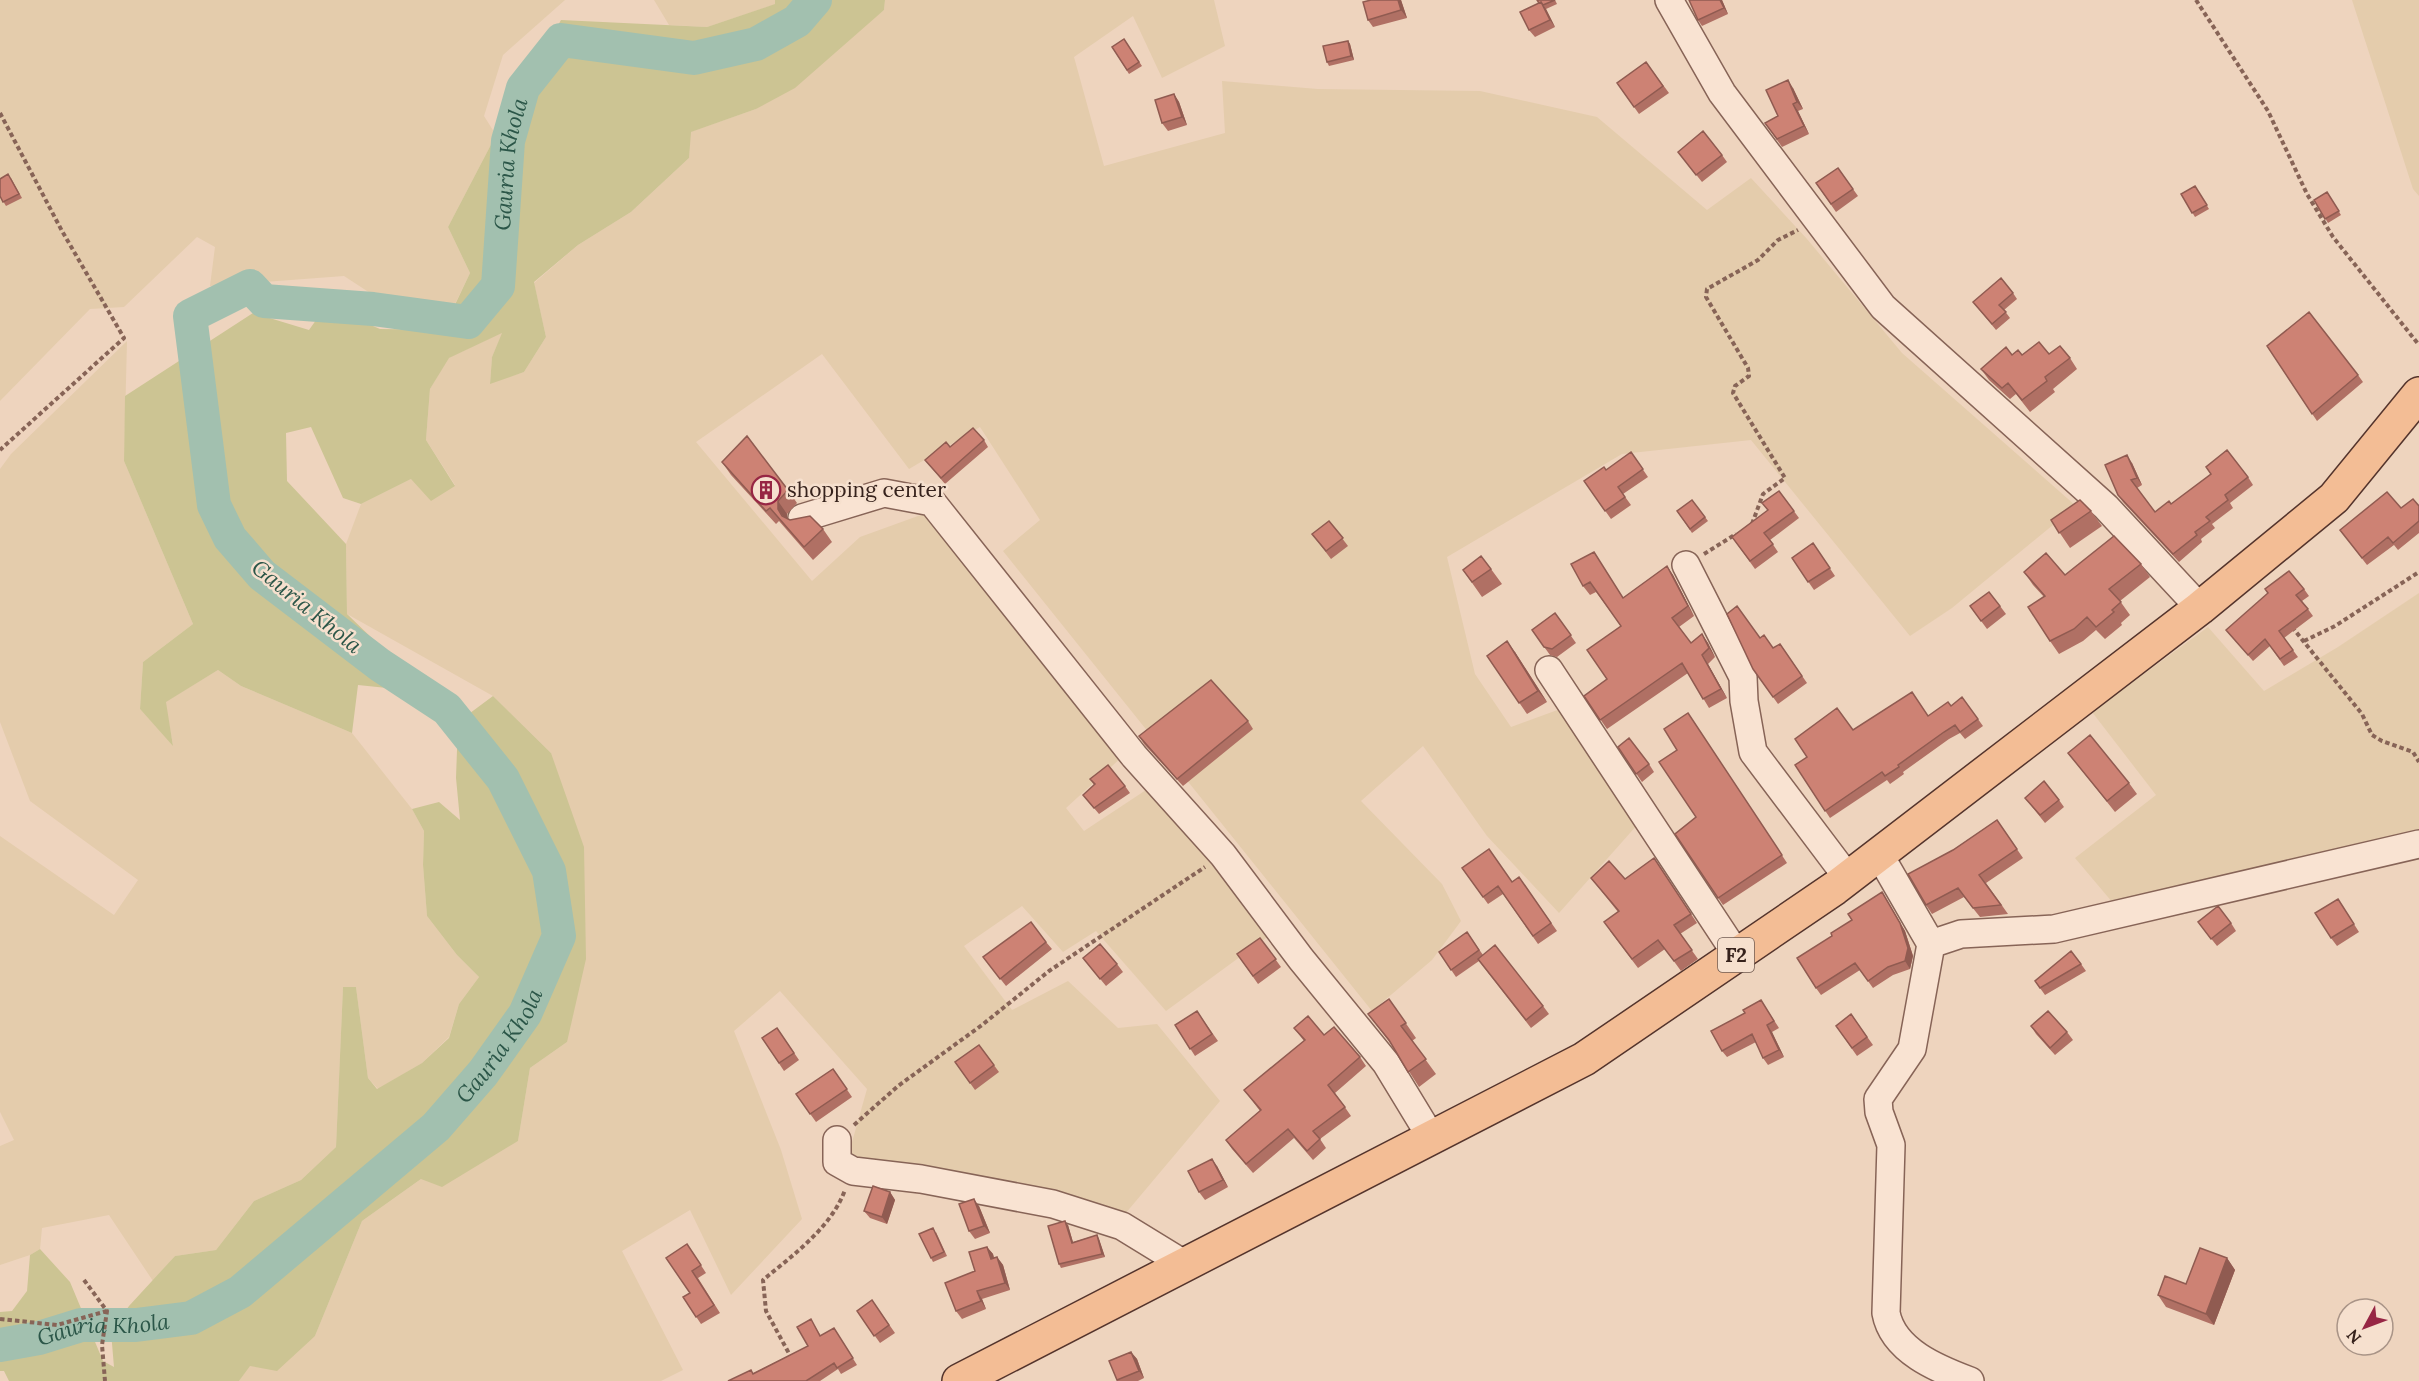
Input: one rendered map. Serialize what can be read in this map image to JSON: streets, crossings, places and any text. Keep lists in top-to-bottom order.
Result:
{
  "streets": {
    "main road": ["F2"]
  },
  "water": ["Gauria Khola"],
  "places": {
    "building": ["shopping center"]
  },
  "north": "bottom left"
}
